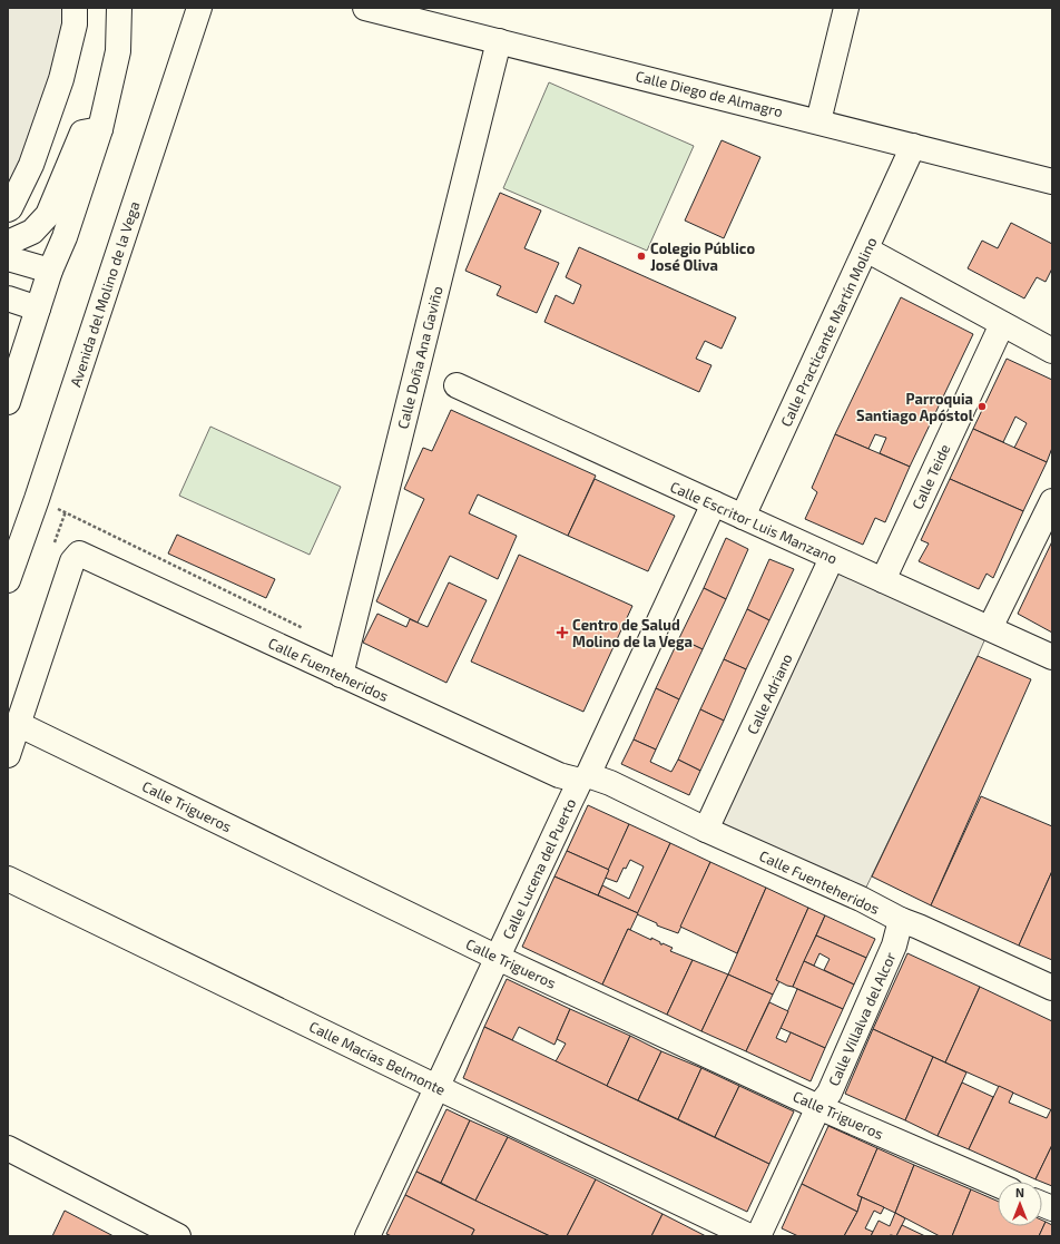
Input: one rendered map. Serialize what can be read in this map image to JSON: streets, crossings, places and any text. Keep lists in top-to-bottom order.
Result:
{
  "streets": {
    "street": [
      "Calle Diego de Almagro",
      "Avenida del Molino de la Vega",
      "Calle Practicante Martín Molino",
      "Calle Doña Ana Gaviño",
      "Calle Teide",
      "Calle Escritor Luis Manzano",
      "Calle Fuenteheridos",
      "Calle Adriano",
      "Calle Trigueros",
      "Calle Lucena del Puerto",
      "Calle Villalva del Alcor",
      "Calle Macías Belmonte"
    ]
  },
  "crossings": [
    ["Calle Diego de Almagro", "Calle Practicante Martín Molino"],
    ["Calle Diego de Almagro", "Calle Doña Ana Gaviño"],
    ["Calle Practicante Martín Molino", "Calle Escritor Luis Manzano"],
    ["Calle Doña Ana Gaviño", "Calle Fuenteheridos"],
    ["Calle Teide", "Calle Escritor Luis Manzano"],
    ["Calle Escritor Luis Manzano", "Calle Adriano"],
    ["Calle Escritor Luis Manzano", "Calle Lucena del Puerto"],
    ["Calle Fuenteheridos", "Calle Adriano"],
    ["Calle Fuenteheridos", "Calle Trigueros"],
    ["Calle Fuenteheridos", "Calle Lucena del Puerto"],
    ["Calle Fuenteheridos", "Calle Villalva del Alcor"],
    ["Calle Trigueros", "Calle Lucena del Puerto"],
    ["Calle Trigueros", "Calle Villalva del Alcor"],
    ["Calle Lucena del Puerto", "Calle Macías Belmonte"]
  ],
  "places": {
    "other": ["Colegio Público José Oliva", "Parroquia Santiago Apóstol"],
    "health": ["Centro de Salud Molino de la Vega"]
  },
  "north": "top"
}
